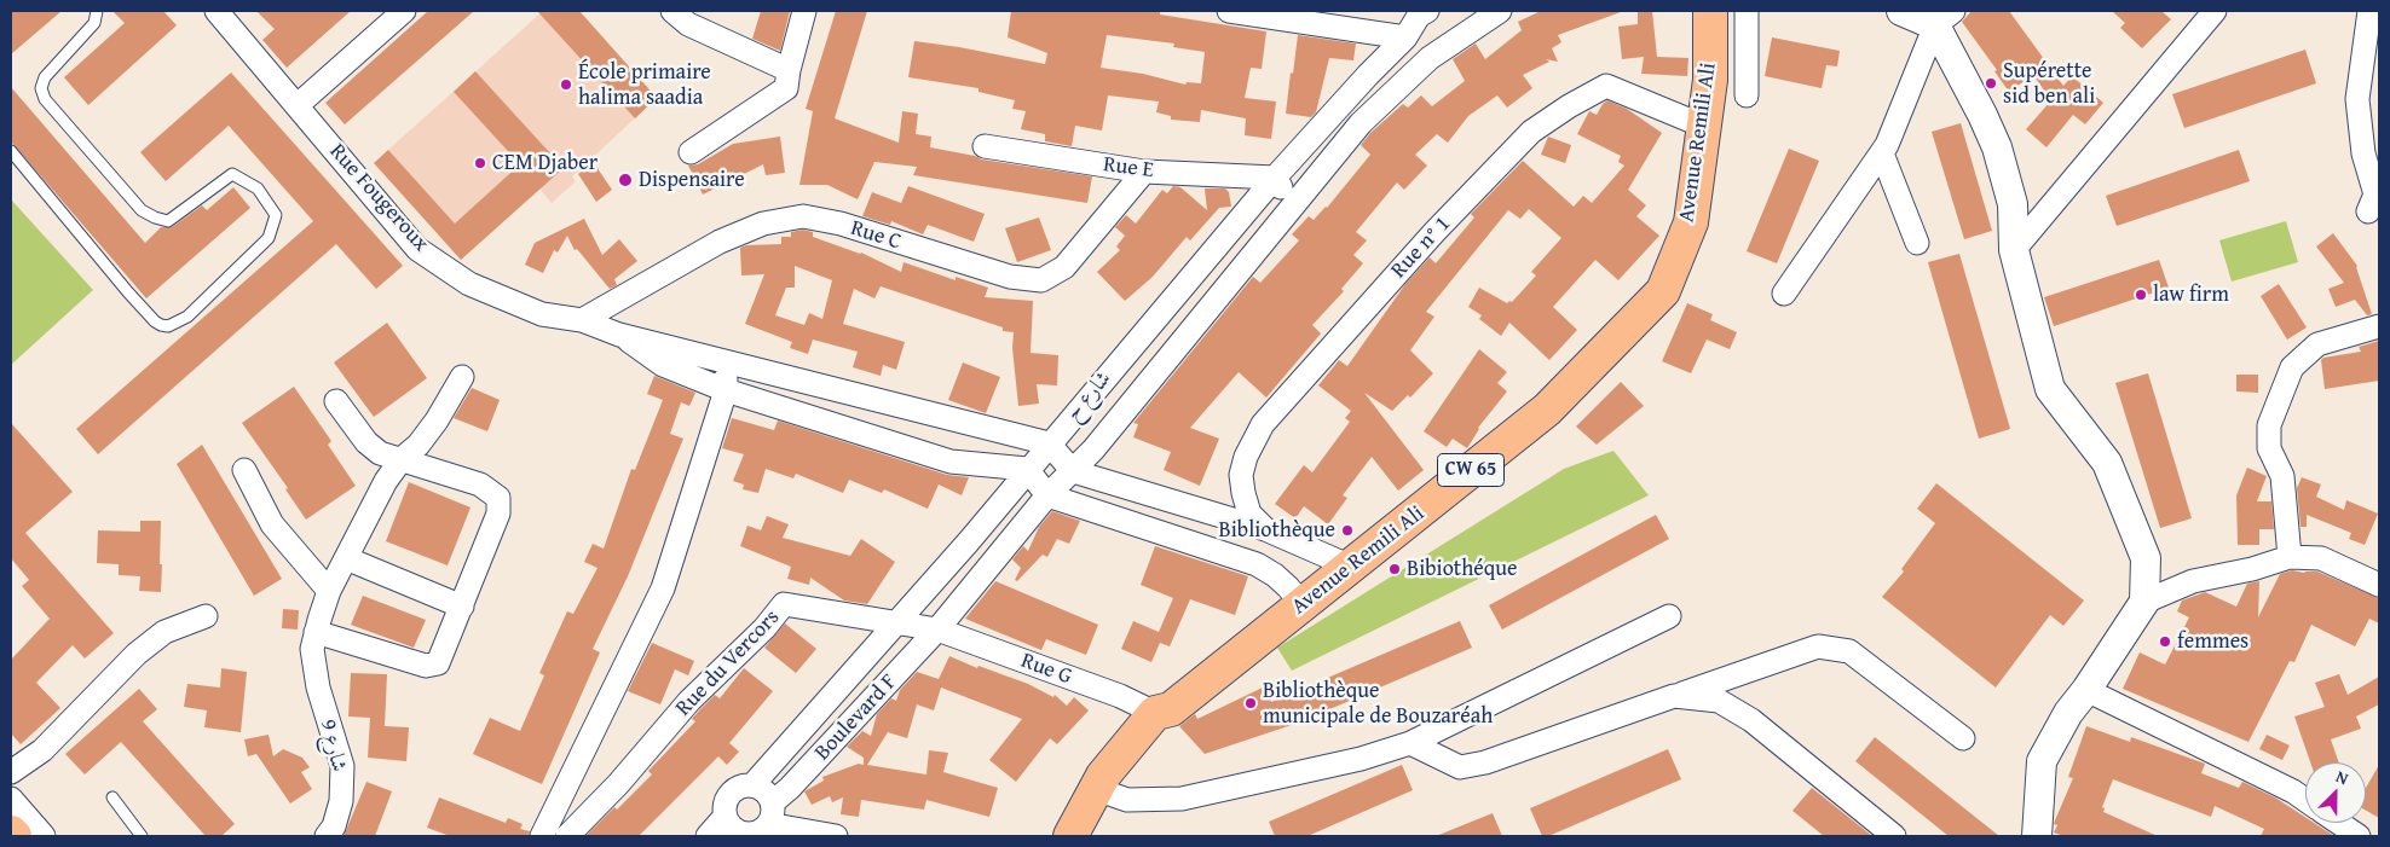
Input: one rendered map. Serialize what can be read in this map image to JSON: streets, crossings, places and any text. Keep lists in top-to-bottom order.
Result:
{
  "streets": {
    "main road": ["Avenue Remili Ali", "CW 65"],
    "street": [
      "Rue E",
      "Rue Fougeroux",
      "Rue C",
      "Rue n° 1",
      "شارع ح",
      "Rue du Vercors",
      "Rue G",
      "Boulevard F",
      "شارع 9"
    ]
  },
  "crossings": [
    ["Avenue Remili Ali", "Rue n° 1"],
    ["Avenue Remili Ali", "Rue G"],
    ["Rue E", "Rue C"],
    ["Rue E", "شارع ح"],
    ["Rue Fougeroux", "Rue C"],
    ["شارع ح", "Rue du Vercors"],
    ["شارع ح", "Boulevard F"],
    ["Rue du Vercors", "Rue G"],
    ["Rue du Vercors", "Boulevard F"],
    ["Rue G", "Boulevard F"]
  ],
  "places": [
    "Supérette sid ben ali",
    "École primaire halima saadia",
    "CEM Djaber",
    "Dispensaire",
    "law firm",
    "Bibliothèque",
    "Bibiothéque",
    "femmes",
    "Bibliothèque municipale de Bouzaréah"
  ],
  "north": "top right"
}
